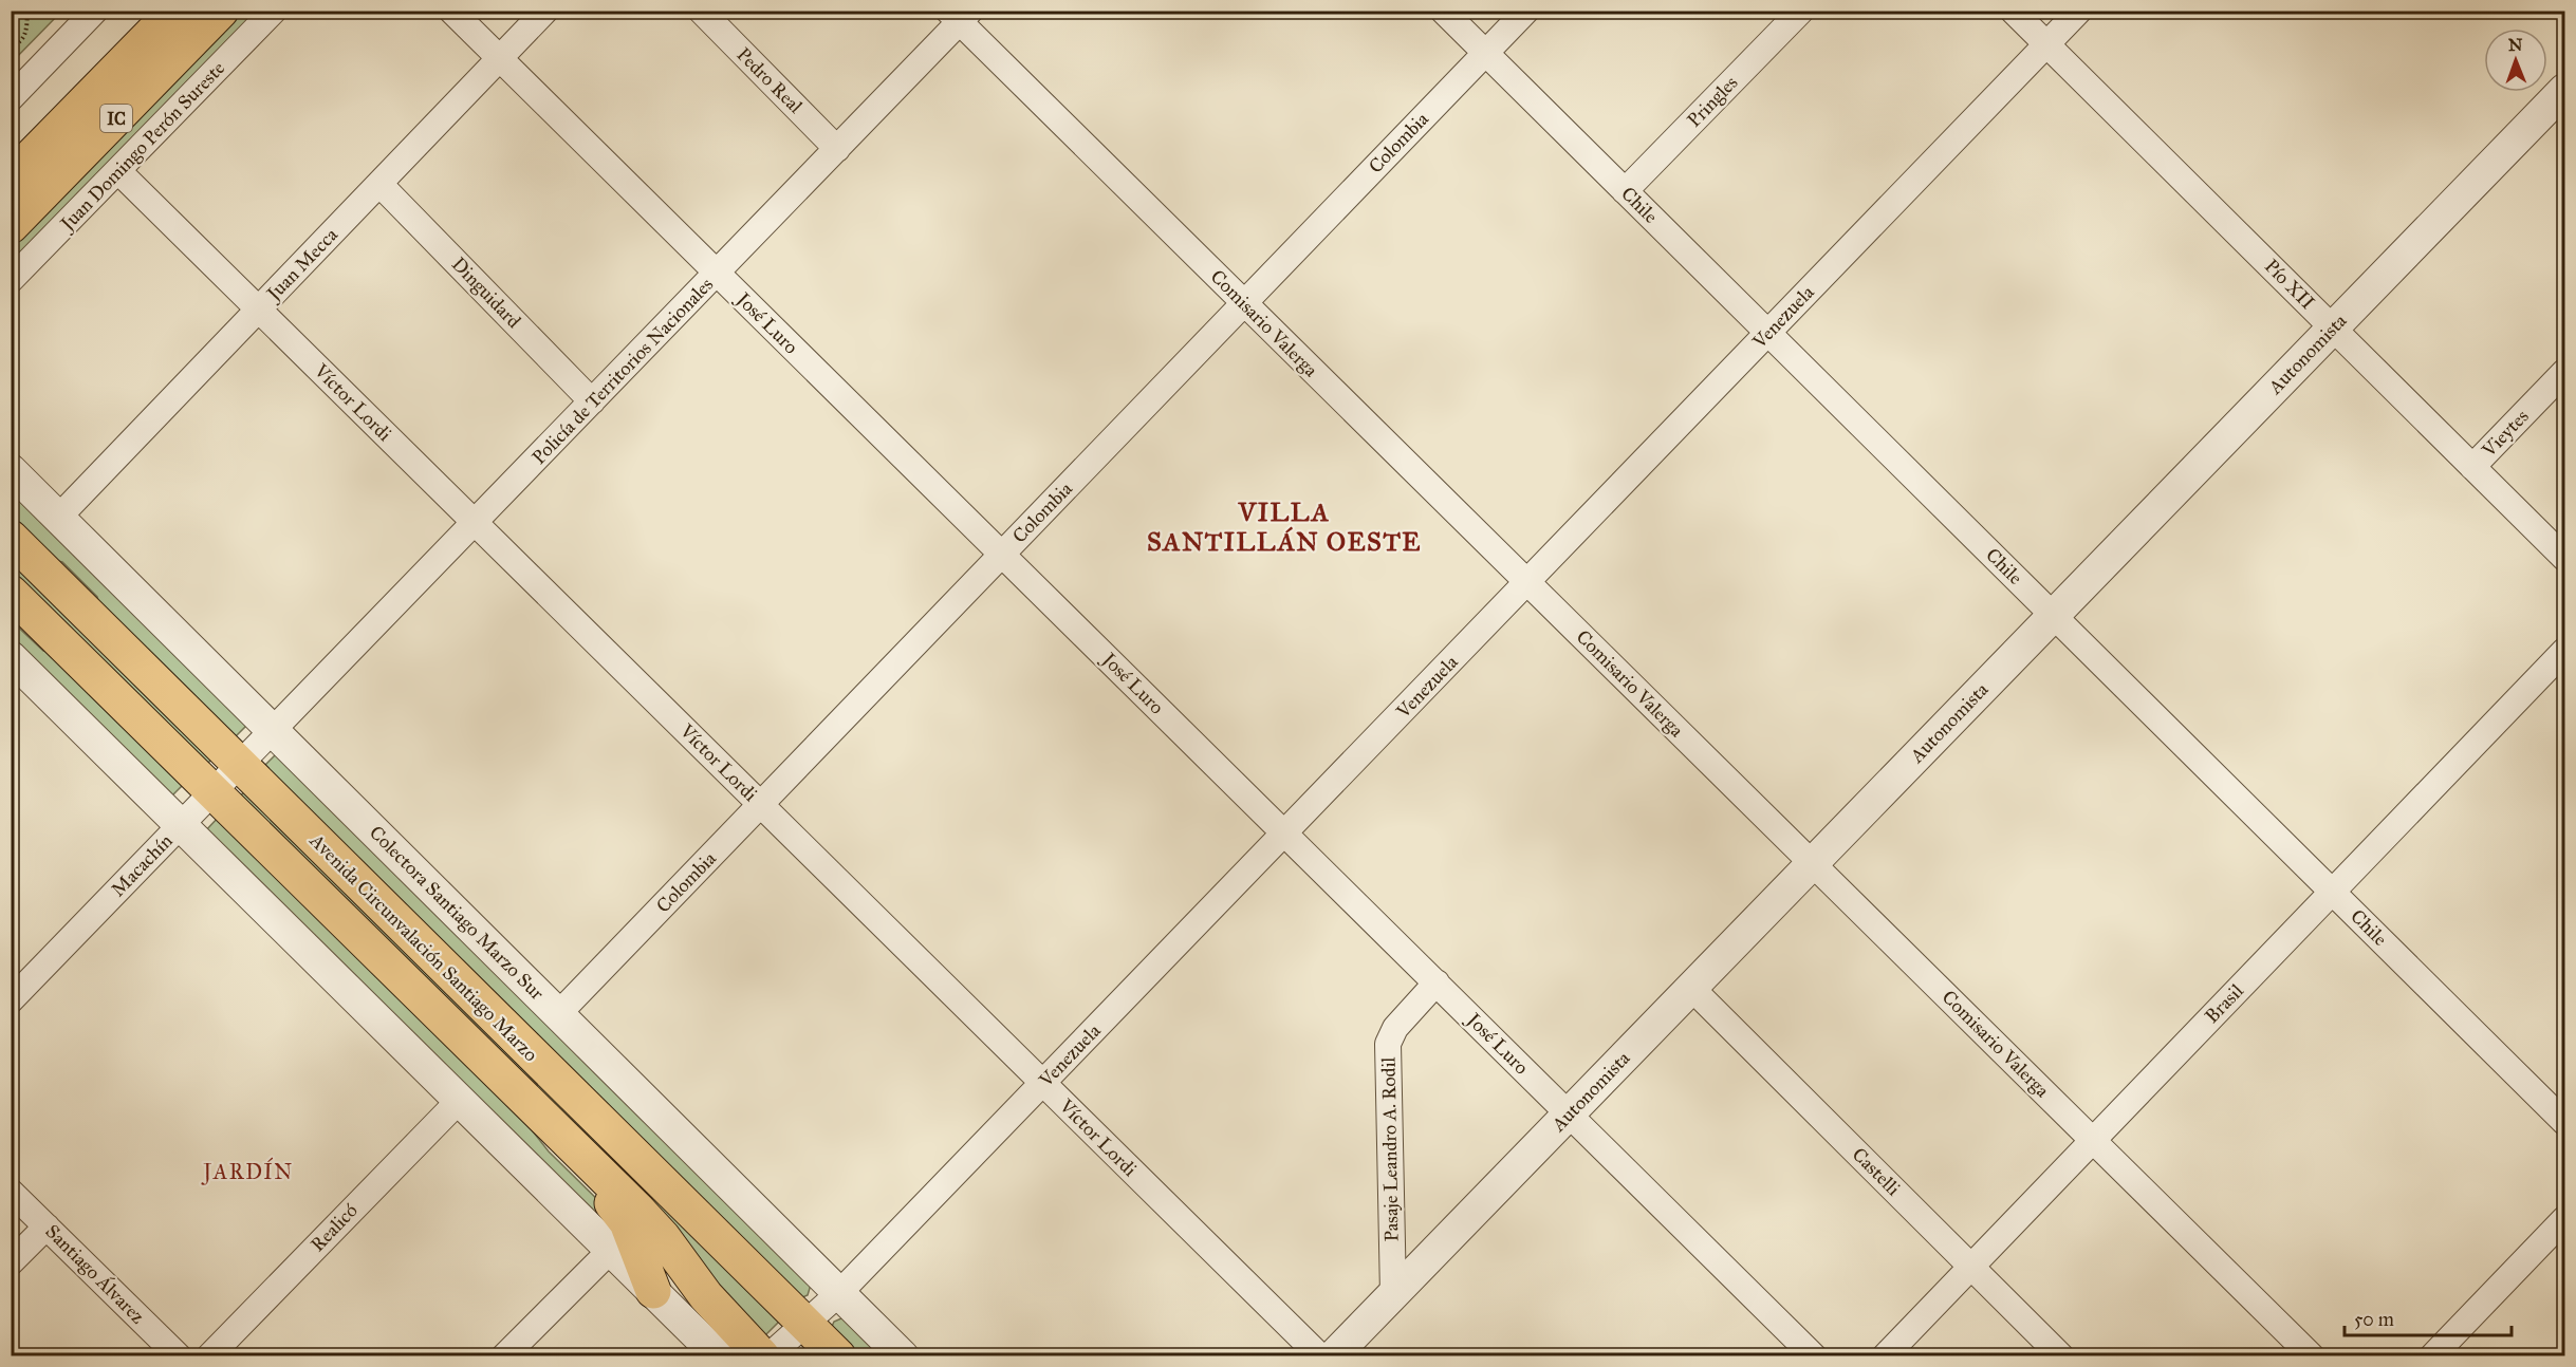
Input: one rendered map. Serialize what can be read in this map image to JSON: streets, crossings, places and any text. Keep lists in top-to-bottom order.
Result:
{
  "streets": {
    "main road": ["IC", "Avenida Circunvalación Santiago Marzo"],
    "street": [
      "Pedro Real",
      "Pringles",
      "Colombia",
      "Juan Domingo Perón Sureste",
      "Chile",
      "Juan Mecca",
      "Pío XII",
      "Dinguidard",
      "Venezuela",
      "José Luro",
      "Comisario Valerga",
      "Autonomista",
      "Policía de Territorios Nacionales",
      "Víctor Lordi",
      "Vieytes",
      "Macachín",
      "Colectora Santiago Marzo Sur",
      "Brasil",
      "Pasaje Leandro A. Rodil",
      "Castelli",
      "Realicó",
      "Santiago Álvarez"
    ]
  },
  "crossings": [
    ["Pedro Real", "Policía de Territorios Nacionales"],
    ["Pringles", "Chile"],
    ["Colombia", "Chile"],
    ["Colombia", "José Luro"],
    ["Colombia", "Comisario Valerga"],
    ["Colombia", "Víctor Lordi"],
    ["Colombia", "Colectora Santiago Marzo Sur"],
    ["Juan Domingo Perón Sureste", "Víctor Lordi"],
    ["Chile", "Venezuela"],
    ["Chile", "Autonomista"],
    ["Chile", "Brasil"],
    ["Juan Mecca", "Dinguidard"],
    ["Juan Mecca", "José Luro"],
    ["Juan Mecca", "Víctor Lordi"],
    ["Juan Mecca", "Colectora Santiago Marzo Sur"],
    ["Pío XII", "Venezuela"],
    ["Pío XII", "Autonomista"],
    ["Pío XII", "Vieytes"],
    ["Dinguidard", "Policía de Territorios Nacionales"],
    ["Venezuela", "José Luro"],
    ["Venezuela", "Comisario Valerga"],
    ["Venezuela", "Víctor Lordi"],
    ["Venezuela", "Colectora Santiago Marzo Sur"],
    ["Venezuela", "Avenida Circunvalación Santiago Marzo"],
    ["José Luro", "Autonomista"],
    ["José Luro", "Policía de Territorios Nacionales"],
    ["José Luro", "Pasaje Leandro A. Rodil"],
    ["Comisario Valerga", "Autonomista"],
    ["Comisario Valerga", "Policía de Territorios Nacionales"],
    ["Comisario Valerga", "Brasil"],
    ["Autonomista", "Pasaje Leandro A. Rodil"],
    ["Autonomista", "Castelli"],
    ["Policía de Territorios Nacionales", "Víctor Lordi"],
    ["Policía de Territorios Nacionales", "Macachín"],
    ["Policía de Territorios Nacionales", "Colectora Santiago Marzo Sur"],
    ["Macachín", "Colectora Santiago Marzo Sur"],
    ["Macachín", "Avenida Circunvalación Santiago Marzo"],
    ["Brasil", "Castelli"]
  ],
  "districts": ["VILLA SANTILLÁN OESTE", "JARDÍN"],
  "scale_bar": "50 m",
  "north": "top"
}
